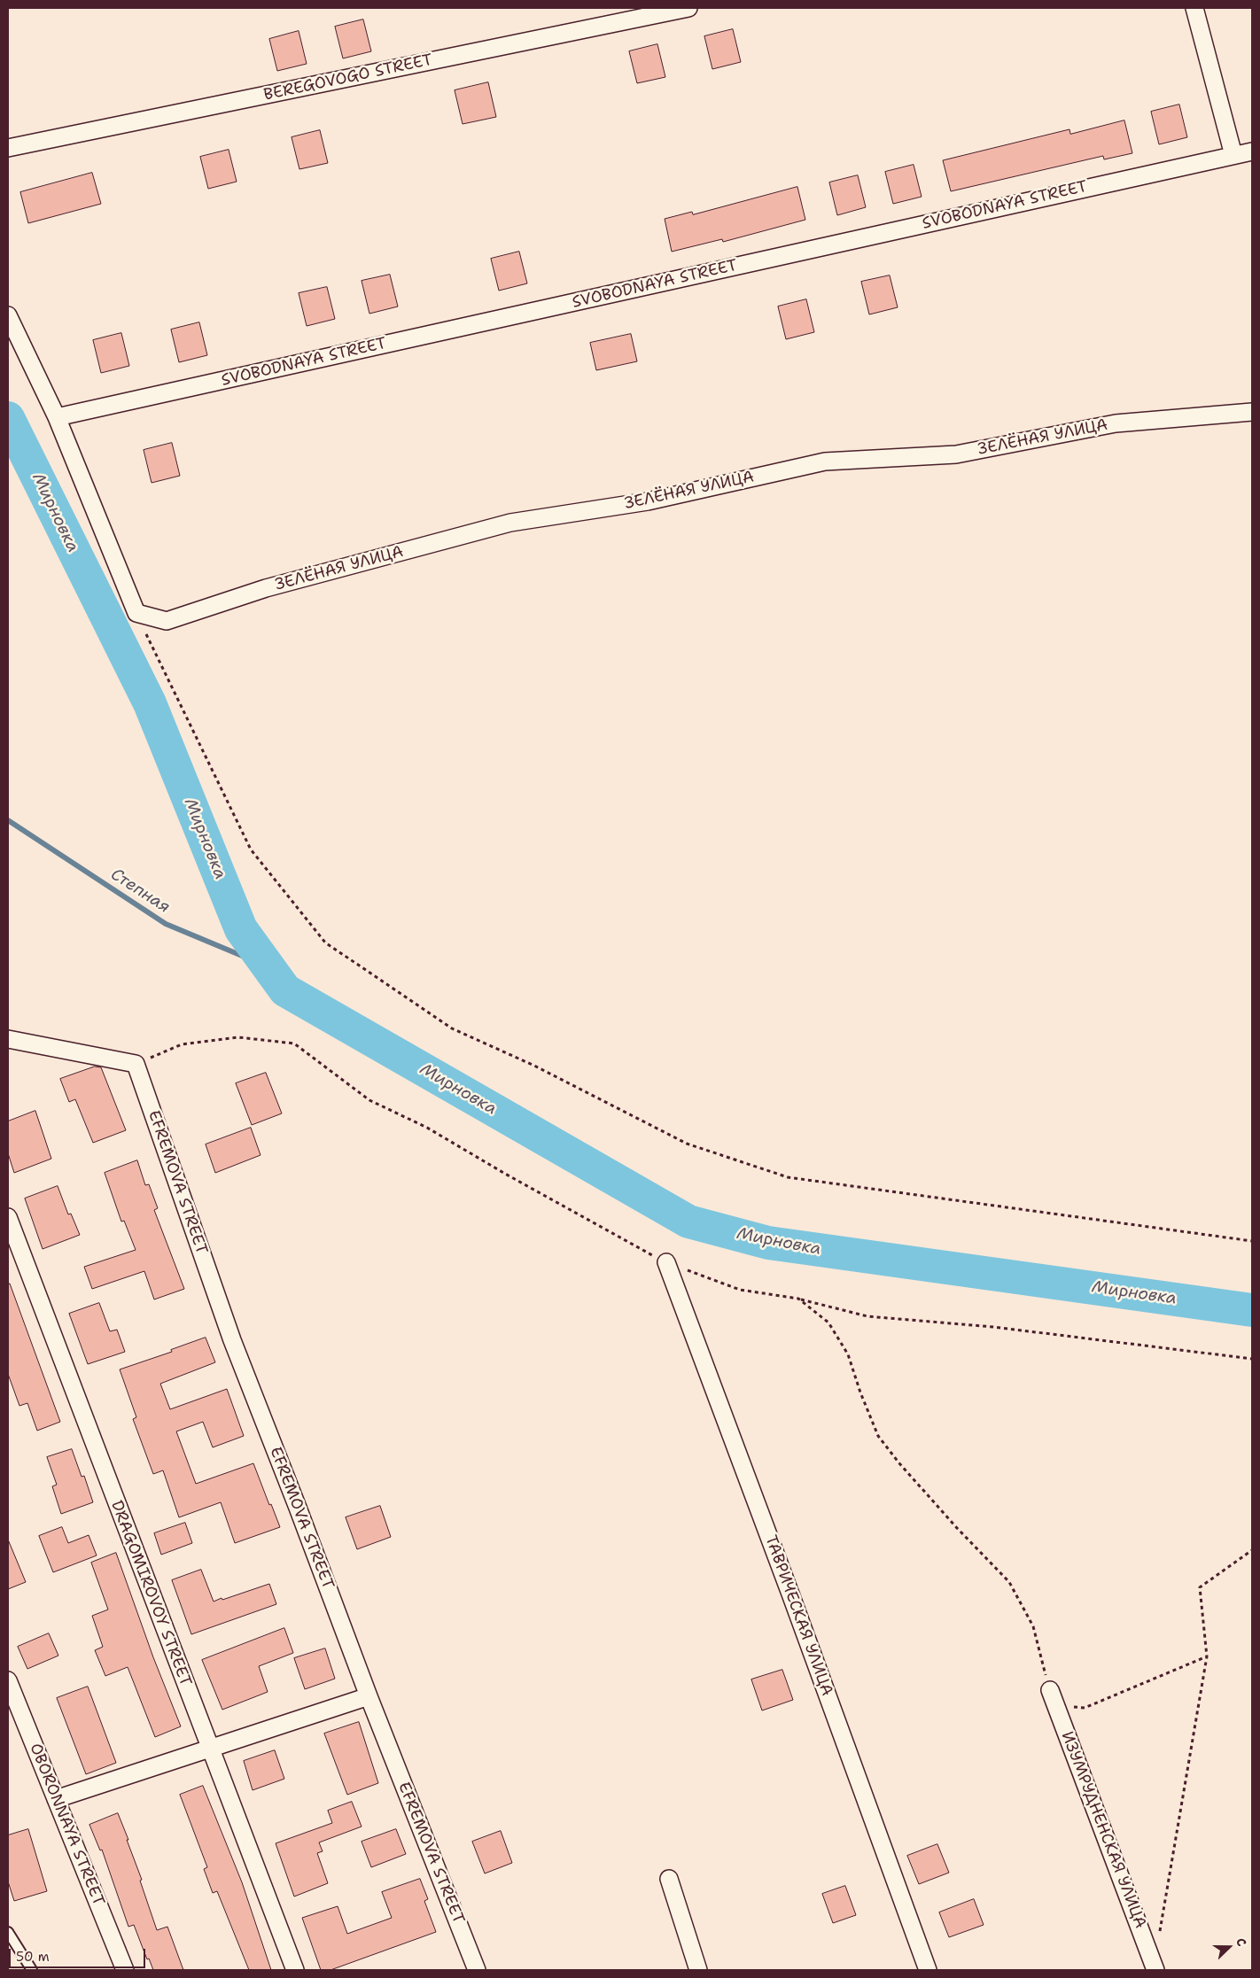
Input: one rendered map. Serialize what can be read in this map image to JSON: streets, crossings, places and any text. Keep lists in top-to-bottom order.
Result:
{
  "streets": {
    "street": [
      "BEREGOVOGO STREET",
      "SVOBODNAYA STREET",
      "ЗЕЛЁНАЯ УЛИЦА",
      "EFREMOVA STREET",
      "DRAGOMIROVOY STREET",
      "ТАВРИЧЕСКАЯ УЛИЦА",
      "OBORONNAYA STREET",
      "ИЗУМРУДНЕНСКАЯ УЛИЦА"
    ]
  },
  "water": ["Мирновка", "Степная"],
  "scale_bar": "50 m",
  "north": "right"
}
